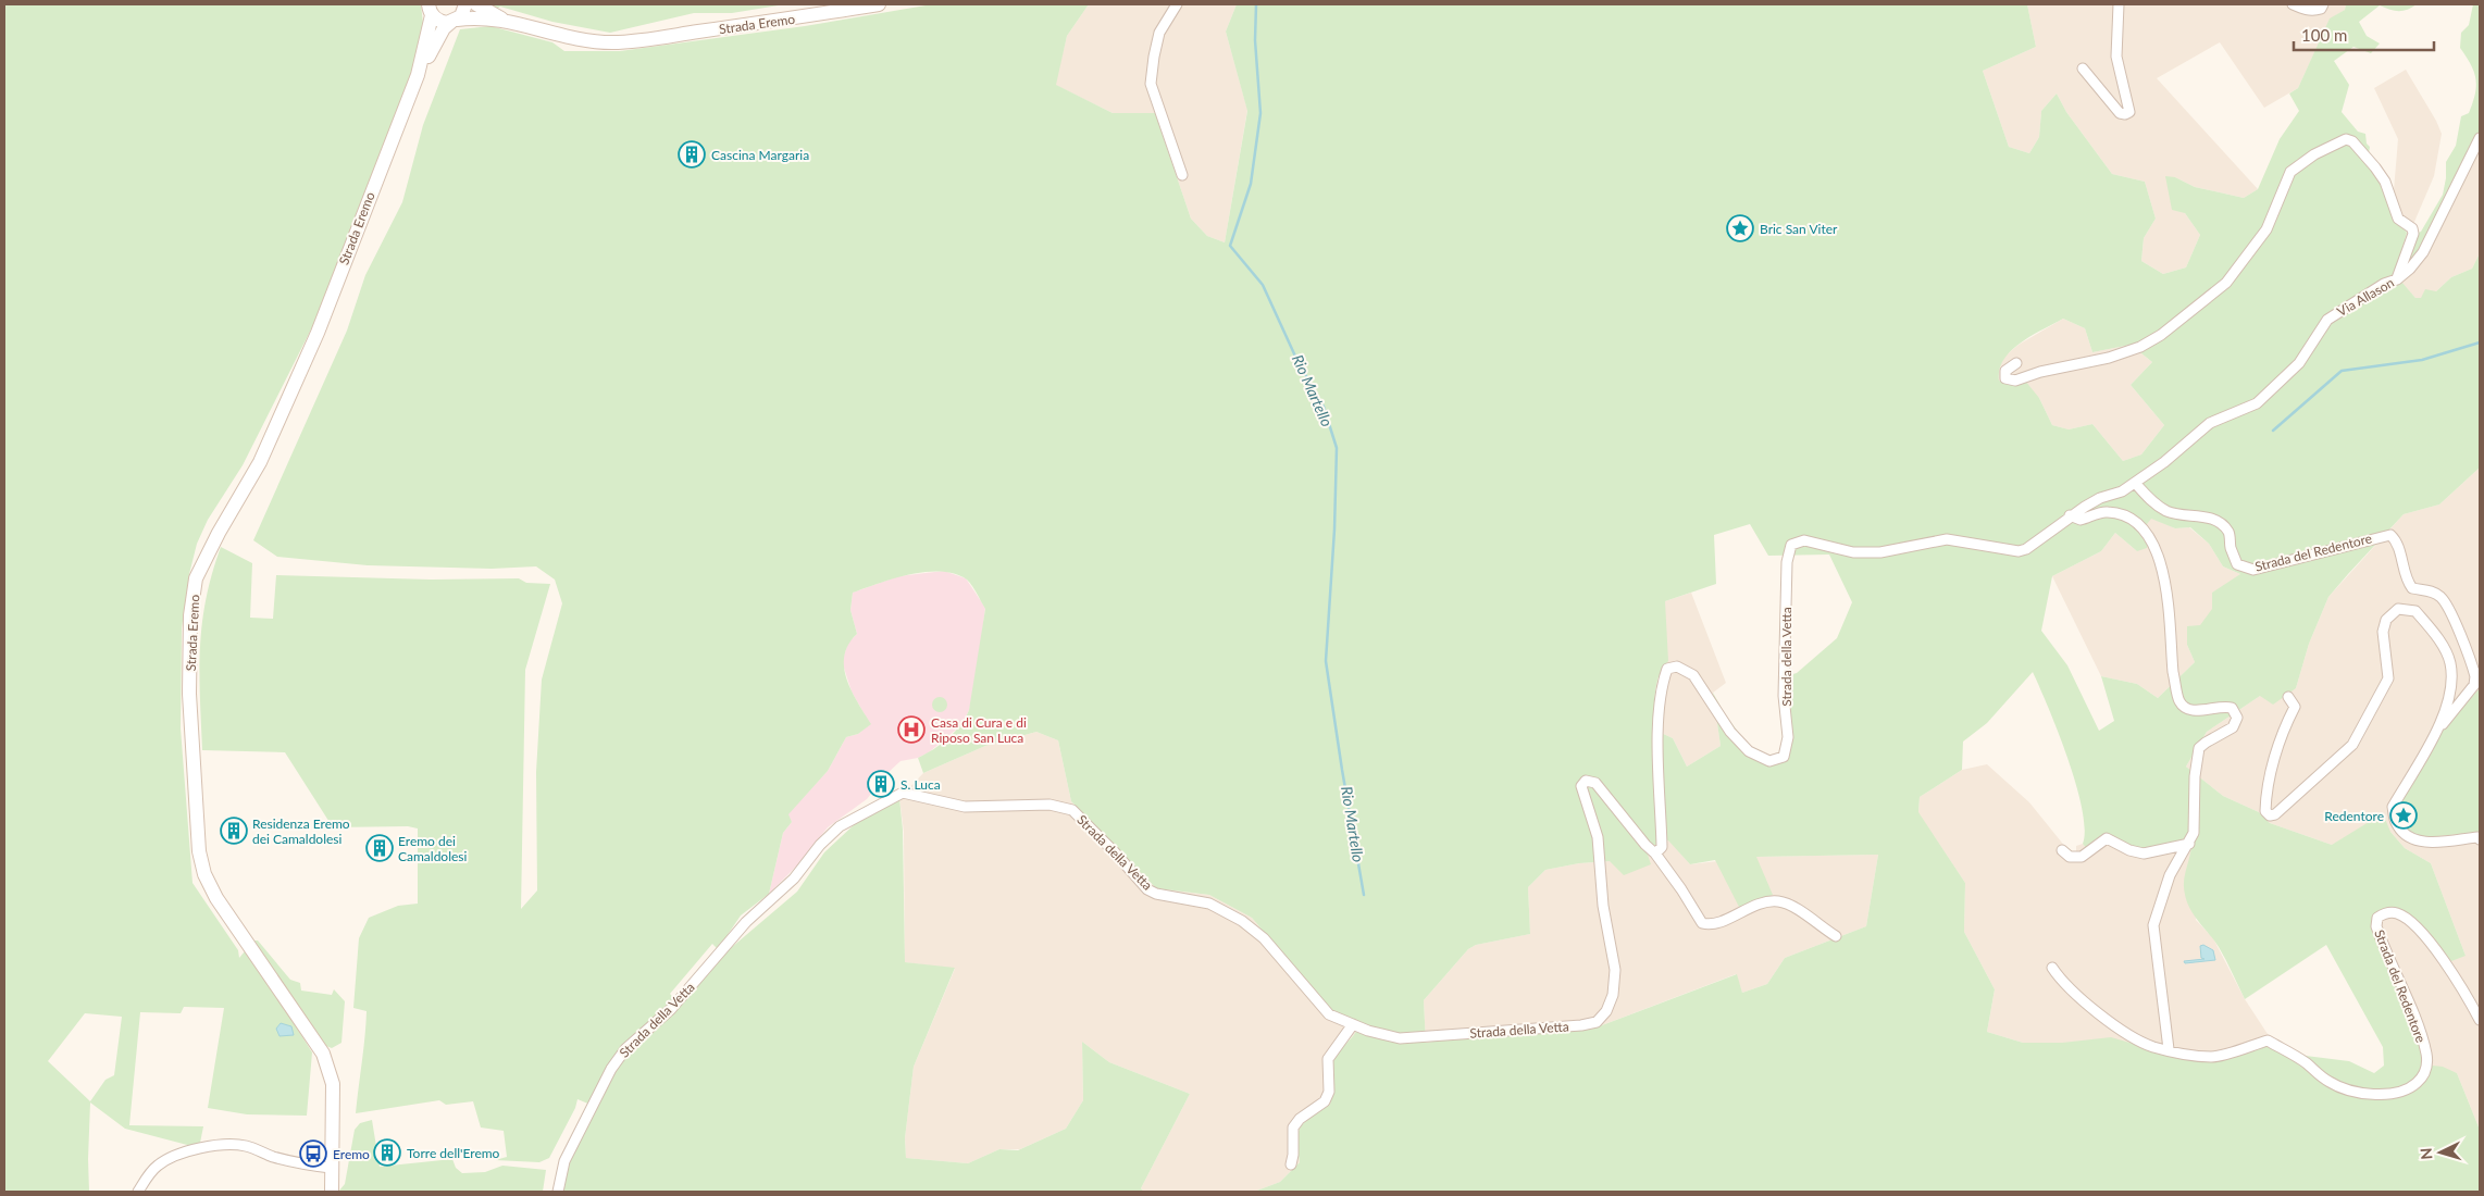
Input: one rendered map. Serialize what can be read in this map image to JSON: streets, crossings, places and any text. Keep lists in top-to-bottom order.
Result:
{
  "streets": {
    "main road": ["Strada Eremo"],
    "street": ["Via Allason", "Strada del Redentore", "Strada della Vetta"]
  },
  "crossings": [
    ["Via Allason", "Strada del Redentore"],
    ["Via Allason", "Strada della Vetta"]
  ],
  "water": ["Rio Martello"],
  "places": {
    "building": [
      "Cascina Margaria",
      "S. Luca",
      "Residenza Eremo dei Camaldolesi",
      "Eremo dei Camaldolesi",
      "Torre dell'Eremo"
    ],
    "place": ["Bric San Viter", "Redentore"],
    "hospital": ["Casa di Cura e di Riposo San Luca"],
    "bus stop": ["Eremo"]
  },
  "scale_bar": "100 m",
  "north": "left"
}
